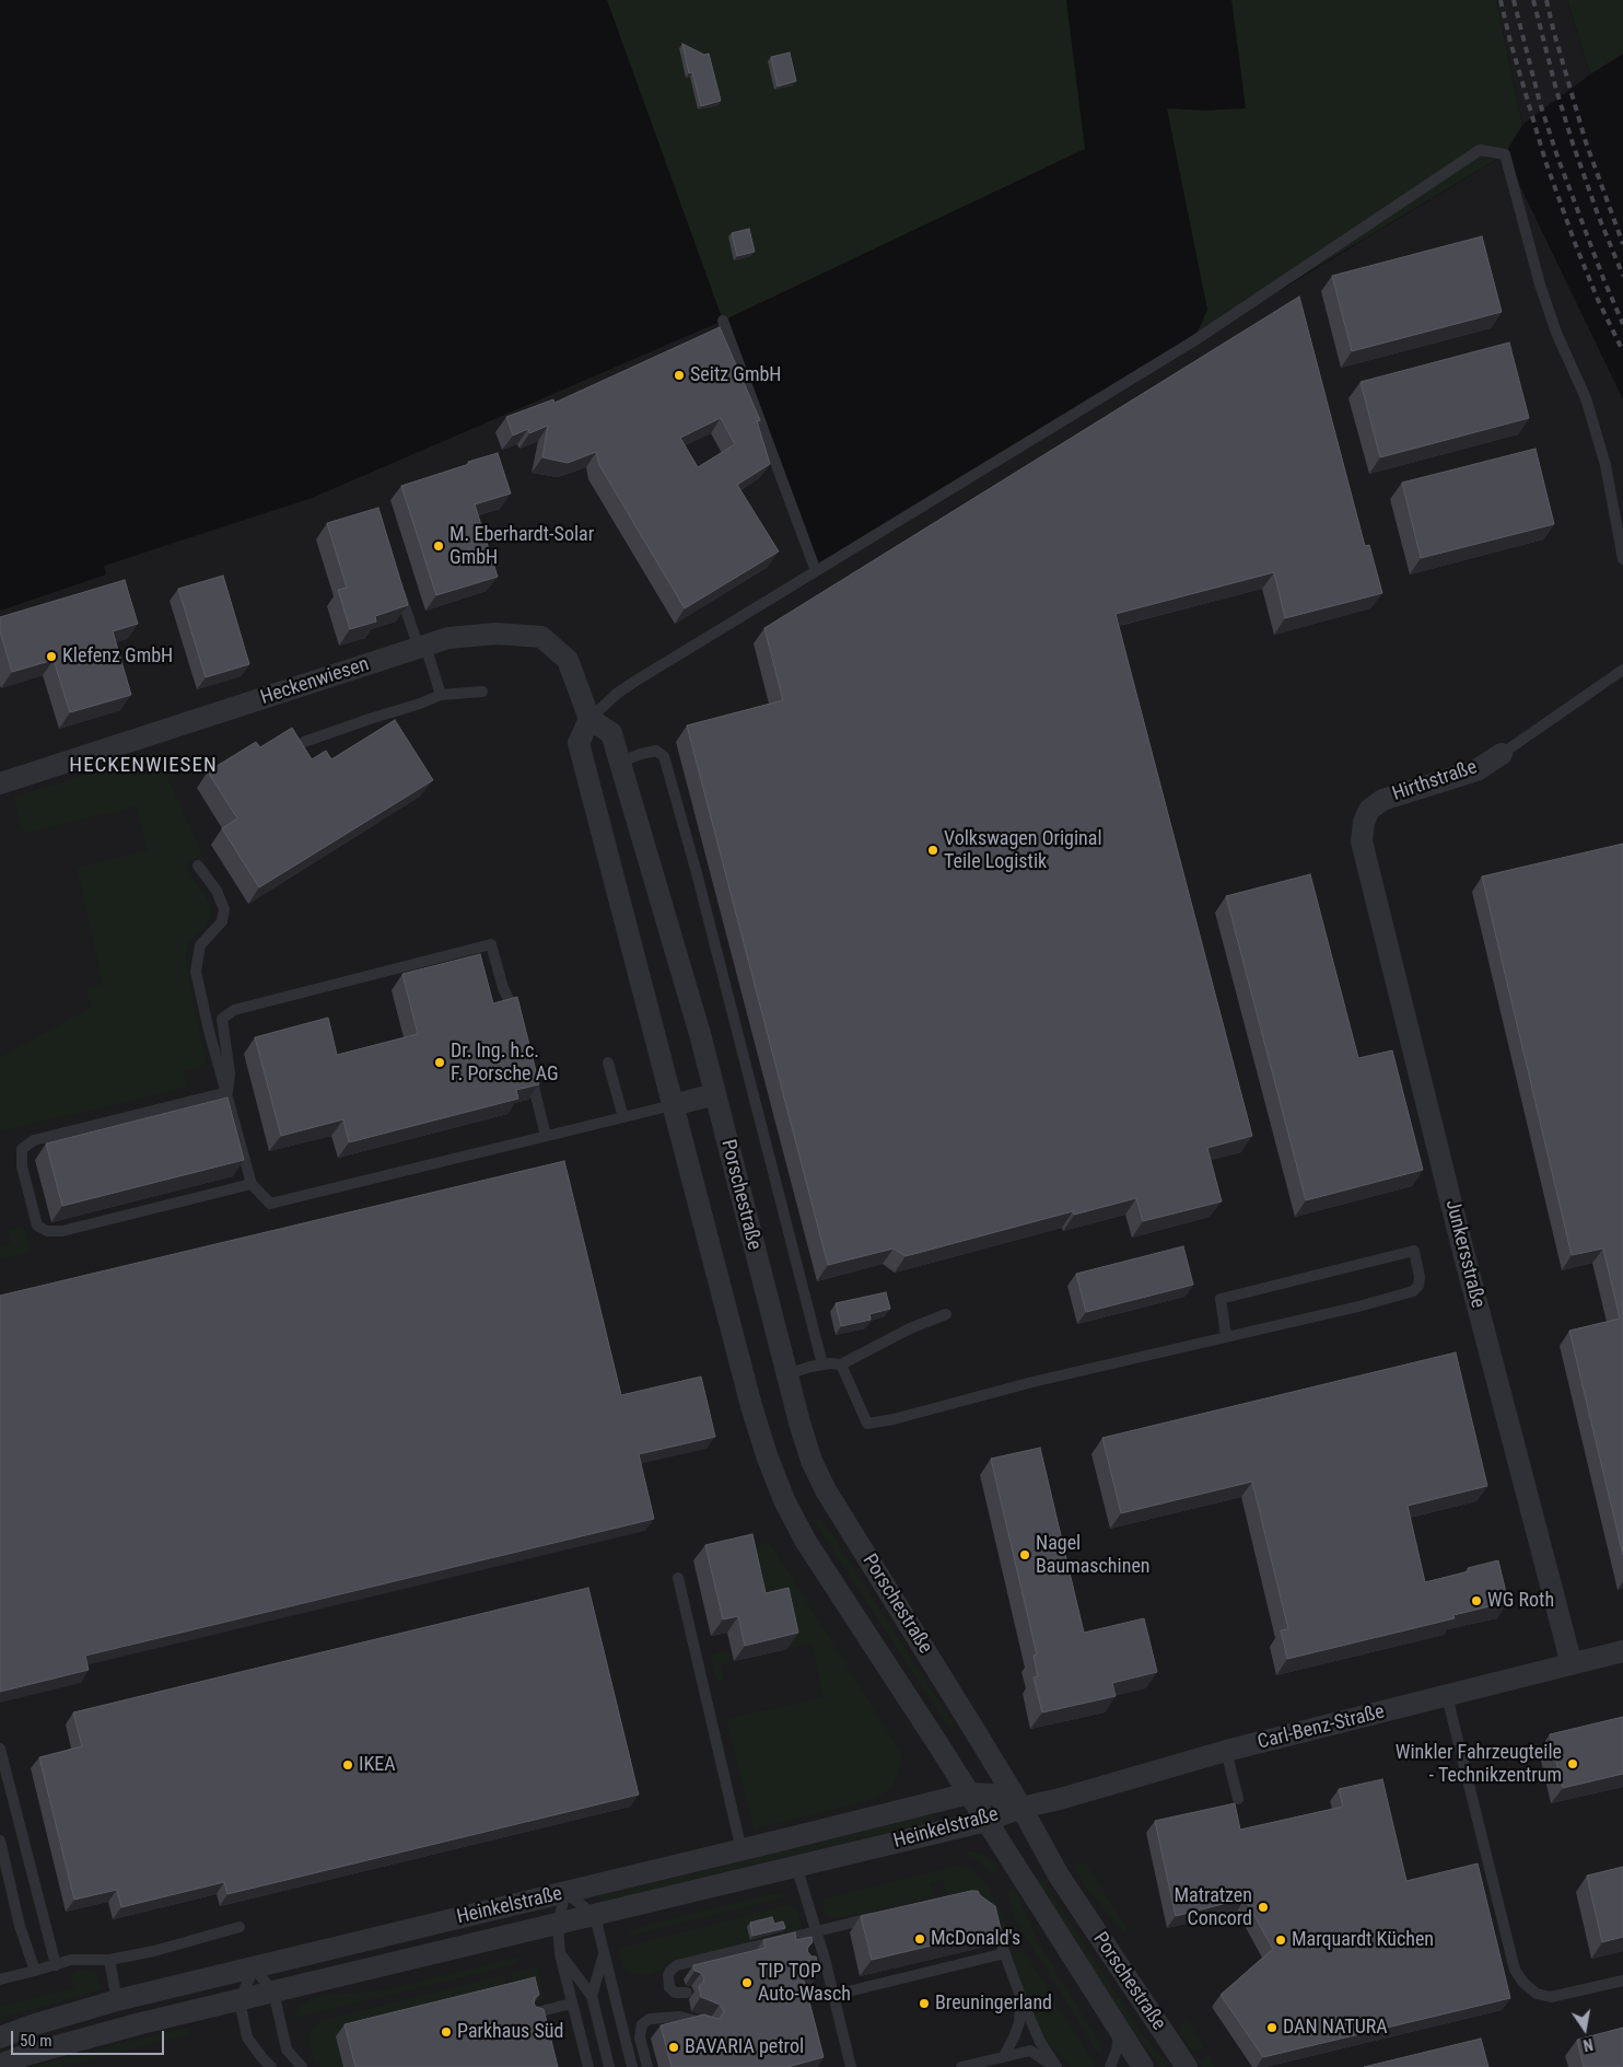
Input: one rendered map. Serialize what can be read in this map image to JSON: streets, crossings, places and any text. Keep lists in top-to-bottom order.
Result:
{
  "streets": {
    "street": [
      "Heckenwiesen",
      "Hirthstraße",
      "Porschestraße",
      "Junkersstraße",
      "Carl-Benz-Straße",
      "Heinkelstraße"
    ]
  },
  "crossings": [
    ["Heckenwiesen", "Porschestraße"],
    ["Hirthstraße", "Junkersstraße"],
    ["Porschestraße", "Carl-Benz-Straße"],
    ["Porschestraße", "Heinkelstraße"],
    ["Junkersstraße", "Carl-Benz-Straße"],
    ["Carl-Benz-Straße", "Heinkelstraße"]
  ],
  "districts": ["HECKENWIESEN"],
  "places": [
    "Seitz GmbH",
    "M. Eberhardt-Solar GmbH",
    "Klefenz GmbH",
    "Volkswagen Original Teile Logistik",
    "Dr. Ing. h.c. F. Porsche AG",
    "Nagel Baumaschinen",
    "WG Roth",
    "Winkler Fahrzeugteile - Technikzentrum",
    "IKEA",
    "Matratzen Concord",
    "McDonald's",
    "Marquardt Küchen",
    "TIP TOP Auto-Wasch",
    "Breuningerland",
    "DAN NATURA",
    "Parkhaus Süd",
    "BAVARIA petrol"
  ],
  "scale_bar": "50 m",
  "north": "bottom"
}
